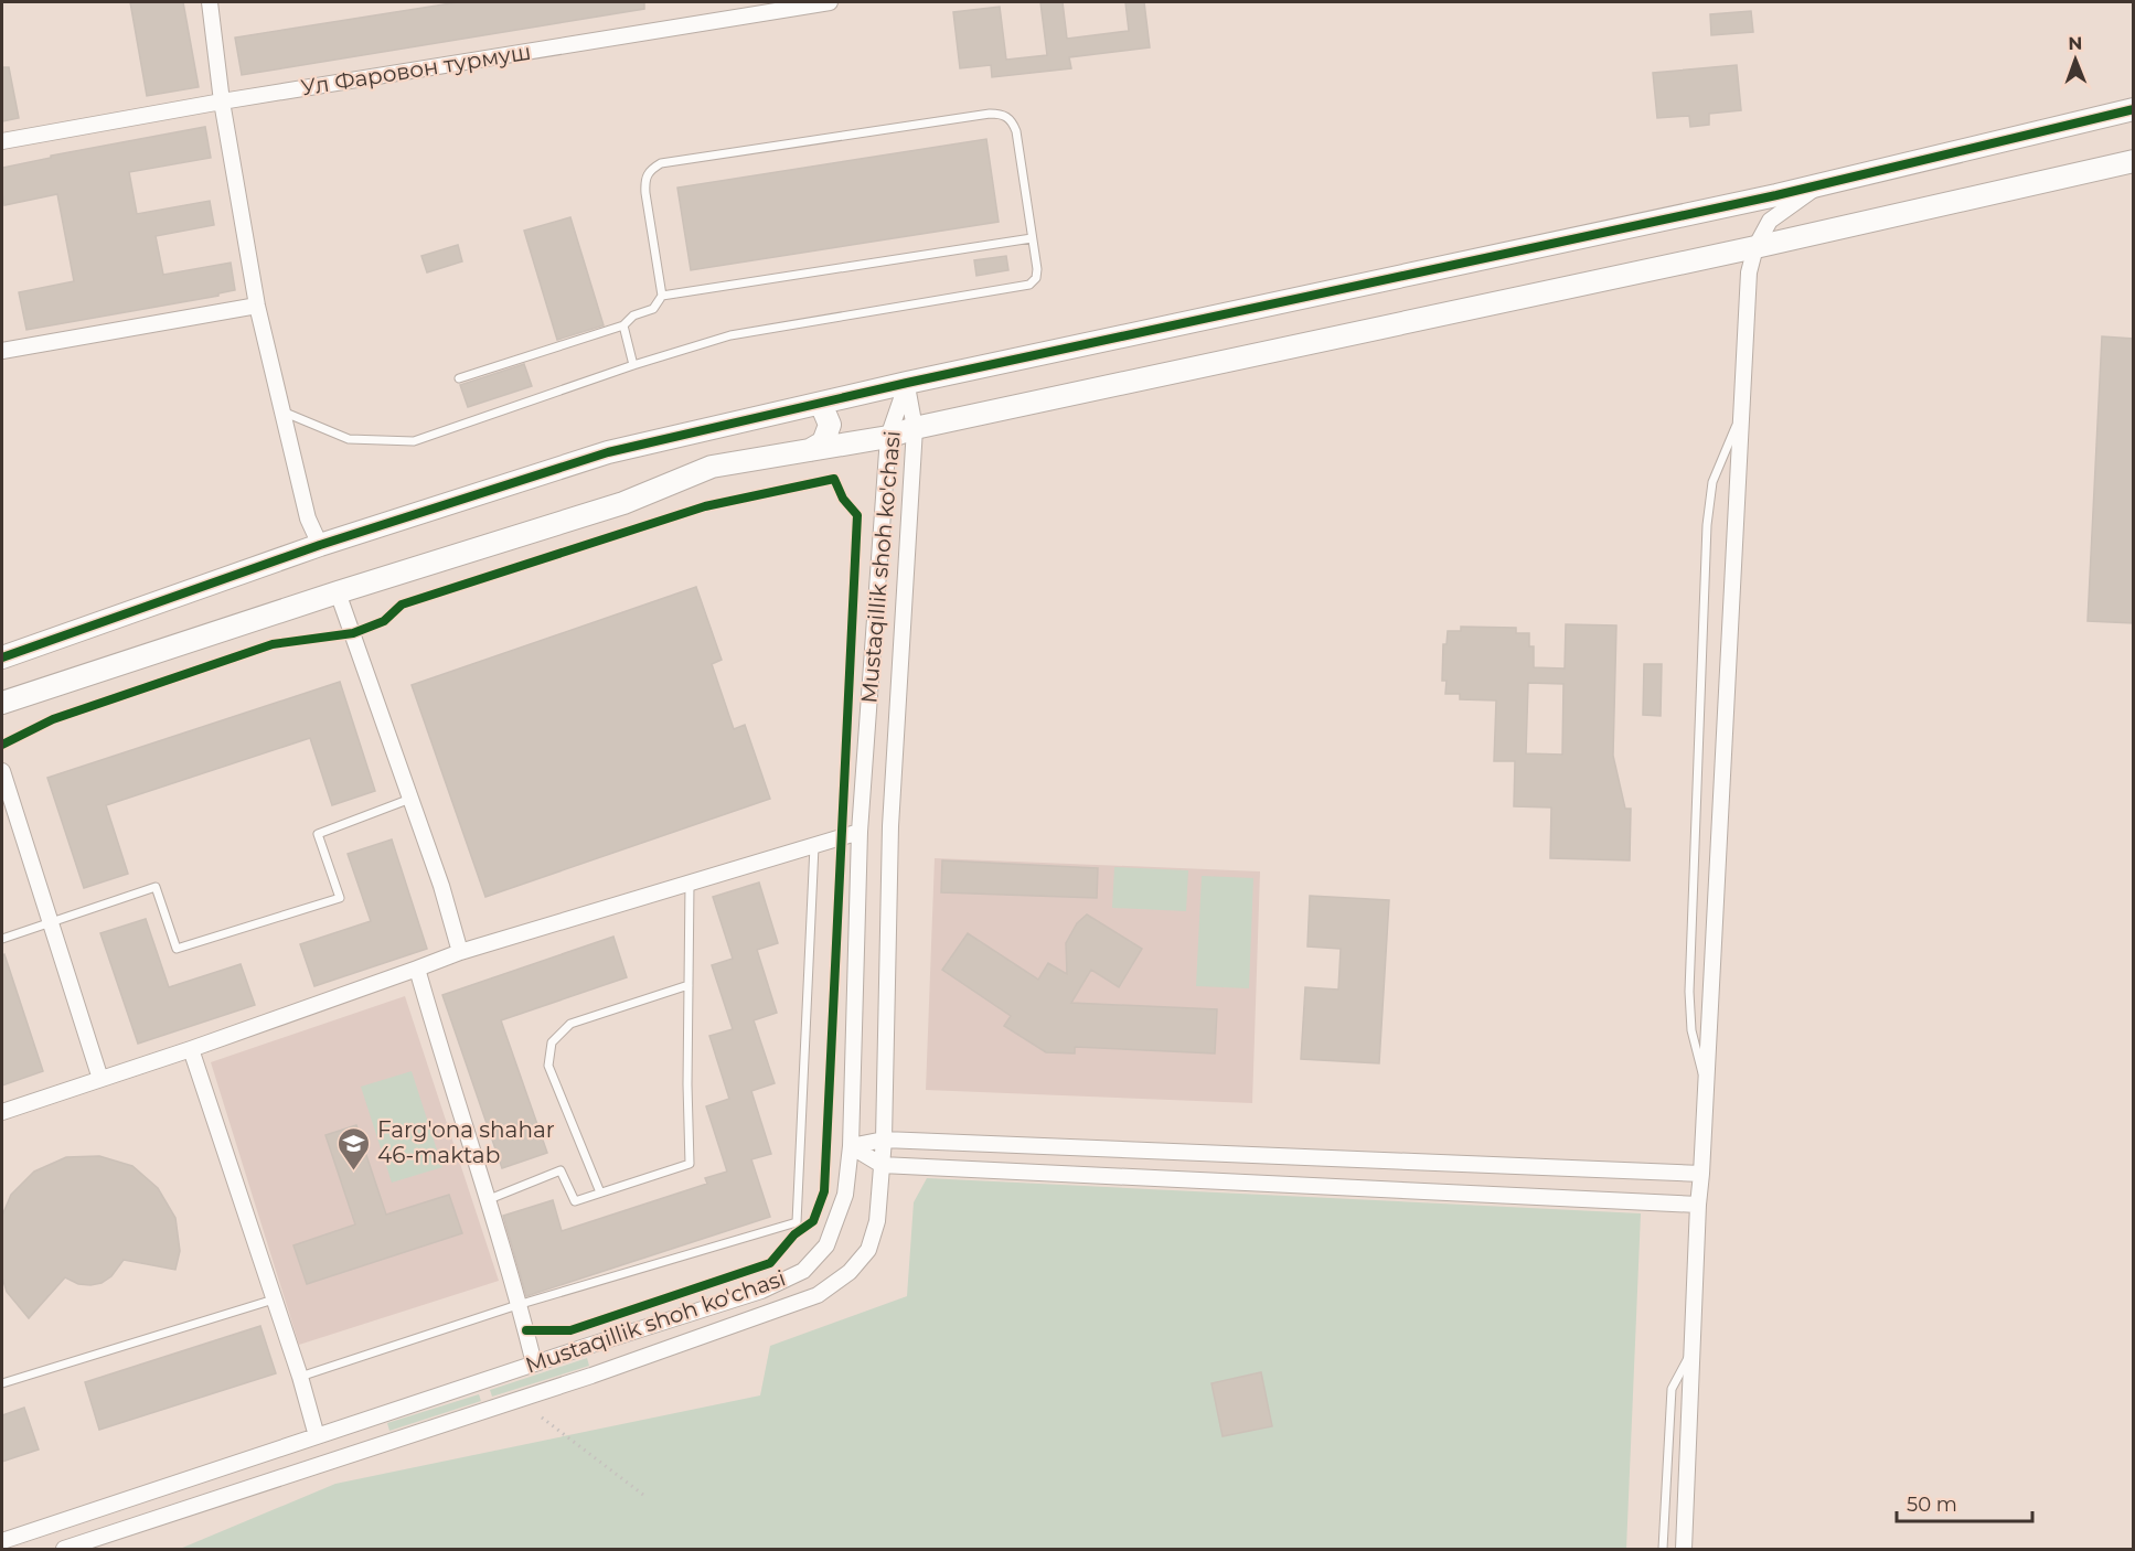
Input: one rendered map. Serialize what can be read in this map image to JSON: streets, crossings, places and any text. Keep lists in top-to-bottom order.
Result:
{
  "streets": {
    "street": ["Ул Фаровон турмуш", "Mustaqillik shoh ko'chasi"]
  },
  "places": {
    "school or university": ["Farg'ona shahar 46-maktab"]
  },
  "scale_bar": "50 m",
  "north": "top"
}
